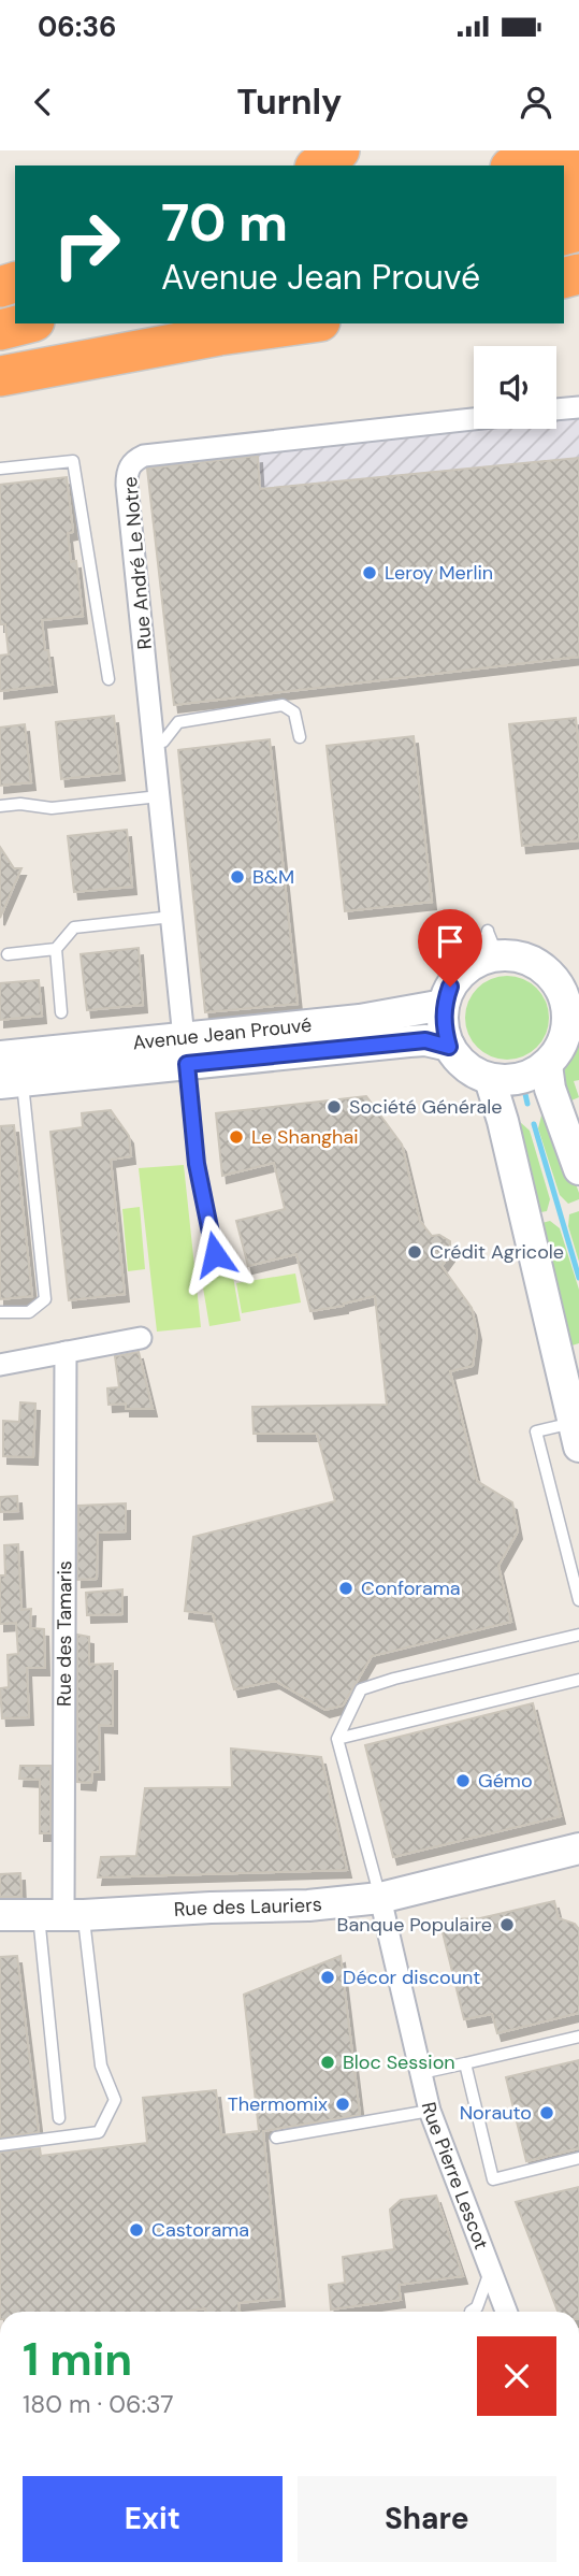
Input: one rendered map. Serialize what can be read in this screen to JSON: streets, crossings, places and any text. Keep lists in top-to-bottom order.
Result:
{
  "streets": {
    "main road": ["Avenue Jean Prouvé", "Rue des Lauriers"],
    "street": ["Rue André Le Notre", "Rue des Tamaris", "Rue Pierre Lescot"]
  },
  "crossings": [
    ["Rue André Le Notre", "Avenue Jean Prouvé"],
    ["Rue des Tamaris", "Rue des Lauriers"],
    ["Rue des Lauriers", "Rue Pierre Lescot"]
  ],
  "places": [
    "Leroy Merlin",
    "B&M",
    "Société Générale",
    "Le Shanghai",
    "Crédit Agricole",
    "Conforama",
    "Gémo",
    "Banque Populaire",
    "Décor discount",
    "Bloc Session",
    "Thermomix",
    "Norauto",
    "Castorama"
  ],
  "page": {
    "status": "06:36",
    "header": "Turnly",
    "turn": ["70 m", "Avenue Jean Prouvé"],
    "heading": ["1 min", "180 m · 06:37"],
    "buttons": ["Exit", "Share"]
  }
}
